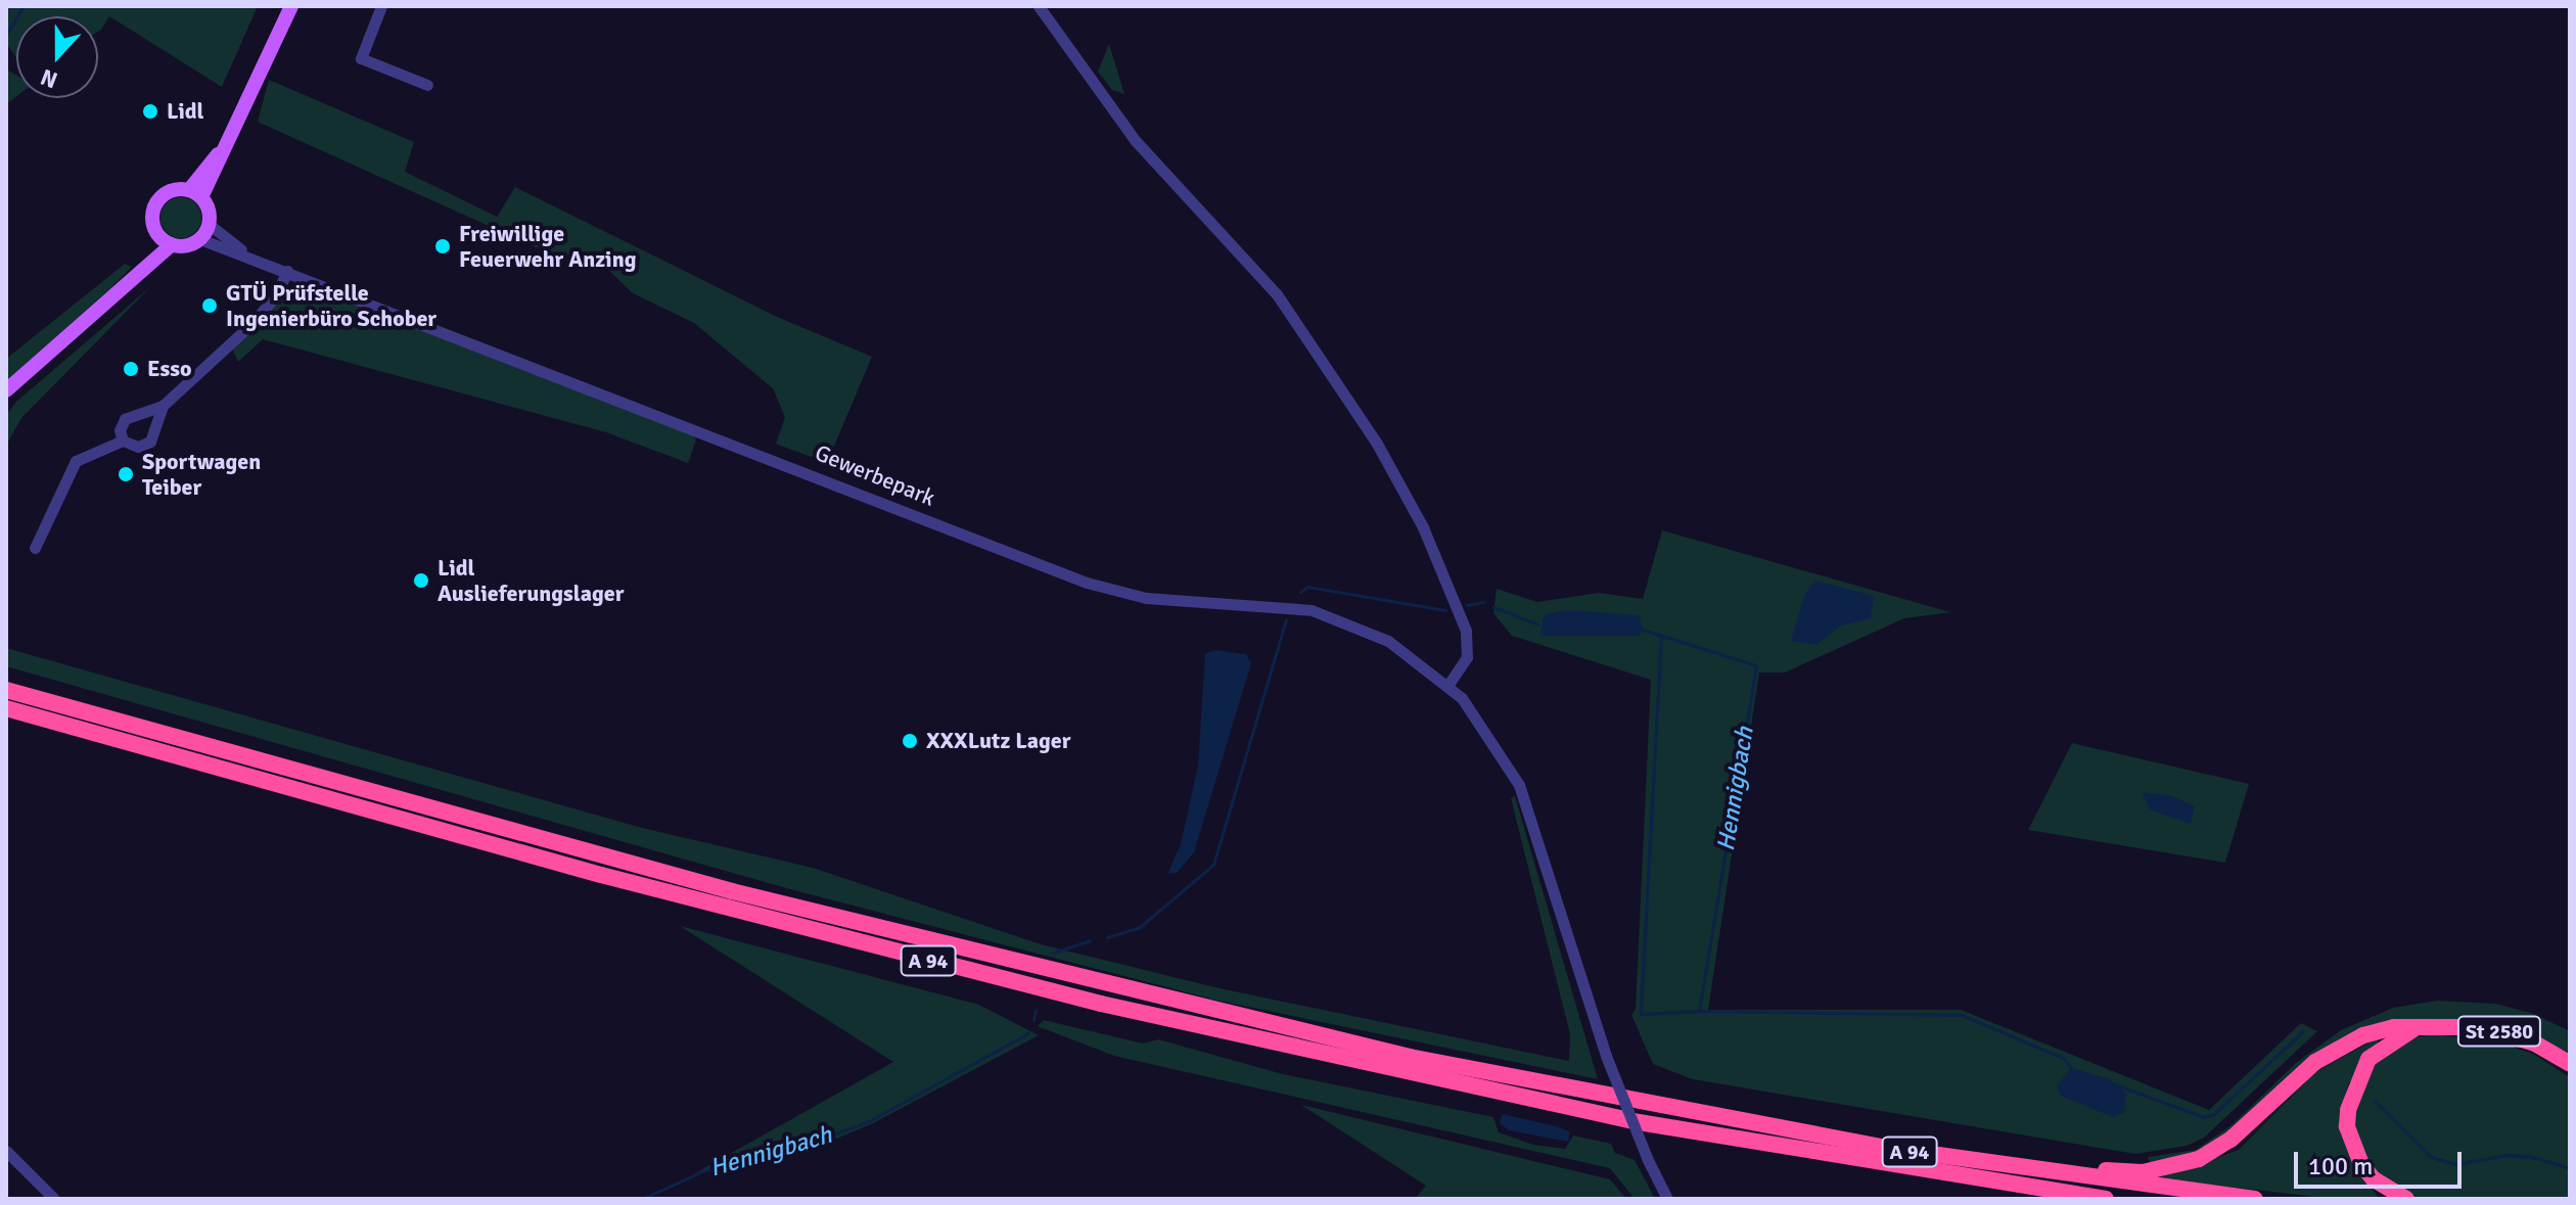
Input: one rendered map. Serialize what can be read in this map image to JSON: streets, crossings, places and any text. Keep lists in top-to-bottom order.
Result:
{
  "streets": {
    "highway": ["A 94", "St 2580"],
    "street": ["Gewerbepark"]
  },
  "water": ["Hennigbach"],
  "places": [
    "Lidl",
    "Freiwillige Feuerwehr Anzing",
    "GTÜ Prüfstelle Ingenierbüro Schober",
    "Esso",
    "Sportwagen Teiber",
    "Lidl Auslieferungslager",
    "XXXLutz Lager"
  ],
  "scale_bar": "100 m",
  "north": "bottom"
}
